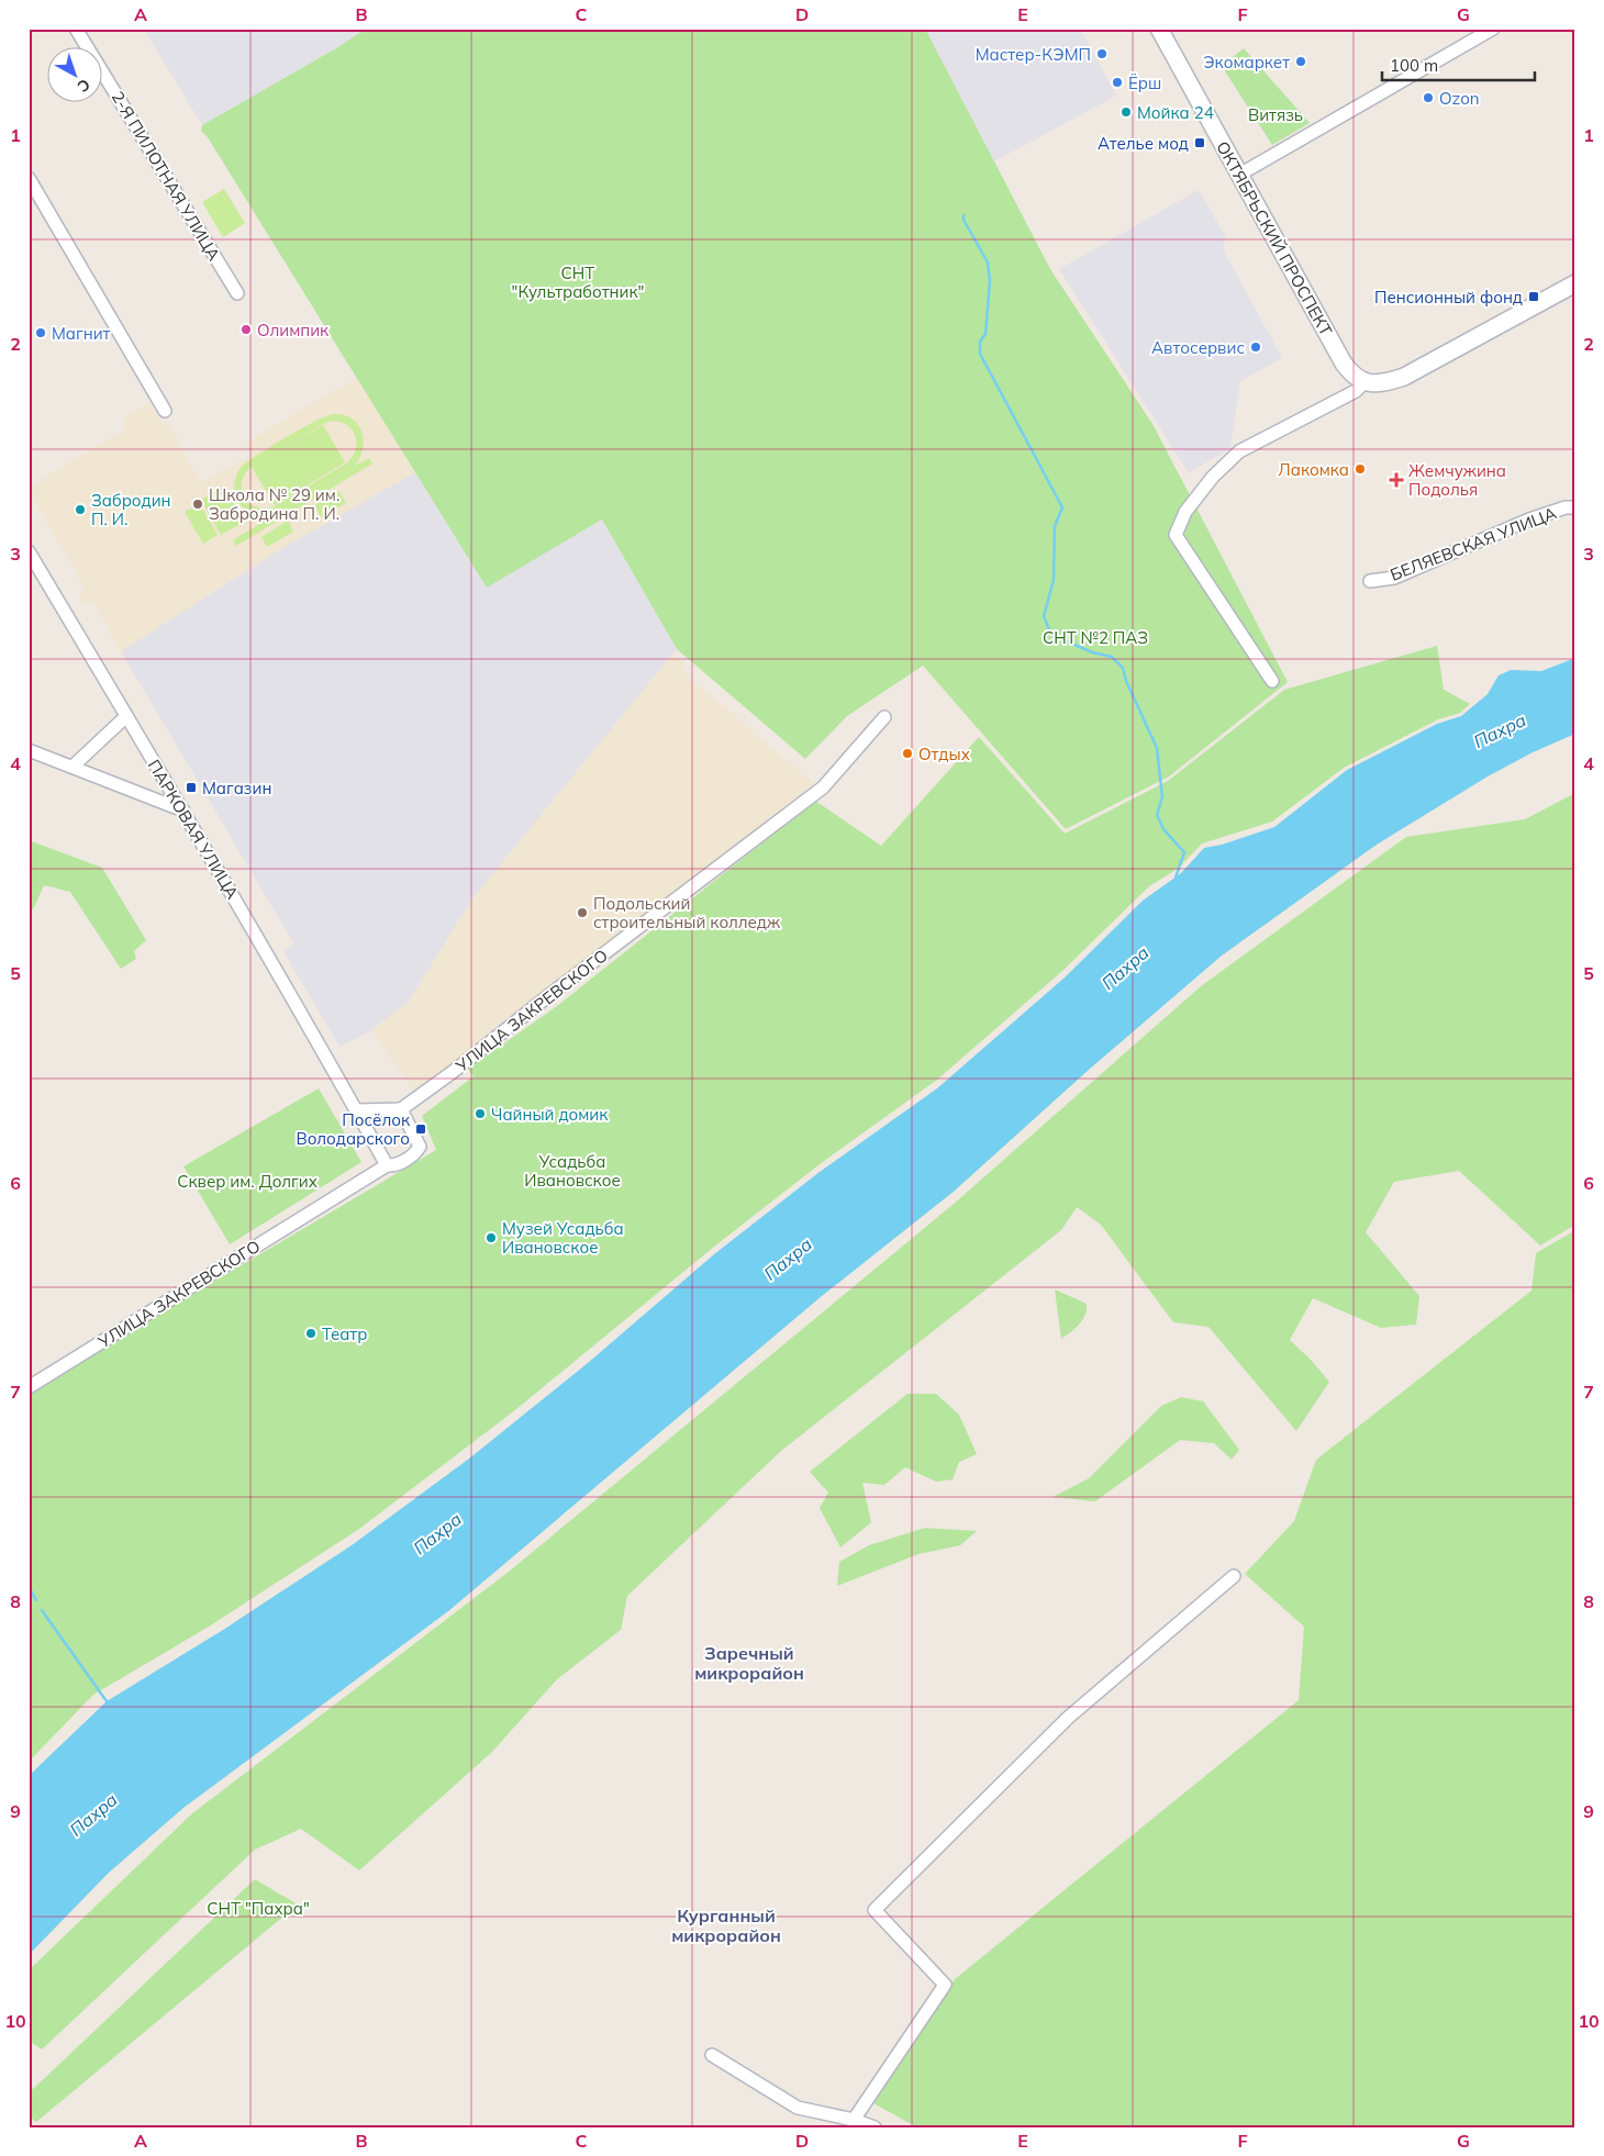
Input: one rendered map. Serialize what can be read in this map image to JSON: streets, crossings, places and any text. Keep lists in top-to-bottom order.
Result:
{
  "streets": {
    "main road": ["ОКТЯБРЬСКИЙ ПРОСПЕКТ"],
    "street": [
      "2-Я ПИЛОТНАЯ УЛИЦА",
      "БЕЛЯЕВСКАЯ УЛИЦА",
      "ПАРКОВАЯ УЛИЦА",
      "УЛИЦА ЗАКРЕВСКОГО"
    ]
  },
  "crossings": [
    ["ПАРКОВАЯ УЛИЦА", "УЛИЦА ЗАКРЕВСКОГО"]
  ],
  "districts": ["Заречный микрорайон", "Курганный микрорайон"],
  "water": ["Пахра"],
  "parks": [
    "Витязь",
    "СНТ \"Культработник\"",
    "СНТ №2 ПАЗ",
    "Усадьба Ивановское",
    "Сквер им. Долгих",
    "СНТ \"Пахра\""
  ],
  "places": {
    "other": [
      "Мастер-КЭМП",
      "Экомаркет",
      "Ёрш",
      "Ozon",
      "Мойка 24",
      "Олимпик",
      "Магнит",
      "Автосервис",
      "Лакомка",
      "Школа № 29 им. Забродина П. И.",
      "Забродин П. И.",
      "Отдых",
      "Подольский строительный колледж",
      "Чайный домик",
      "Музей Усадьба Ивановское",
      "Театр"
    ],
    "transit": [
      "Ателье мод",
      "Пенсионный фонд",
      "Магазин",
      "Посёлок Володарского"
    ],
    "health": ["Жемчужина Подолья"]
  },
  "scale_bar": "100 m",
  "north": "bottom right",
  "grid": {
    "columns": [
      "A",
      "B",
      "C",
      "D",
      "E",
      "F",
      "G"
    ],
    "rows": [
      "1",
      "2",
      "3",
      "4",
      "5",
      "6",
      "7",
      "8",
      "9",
      "10"
    ]
  }
}
